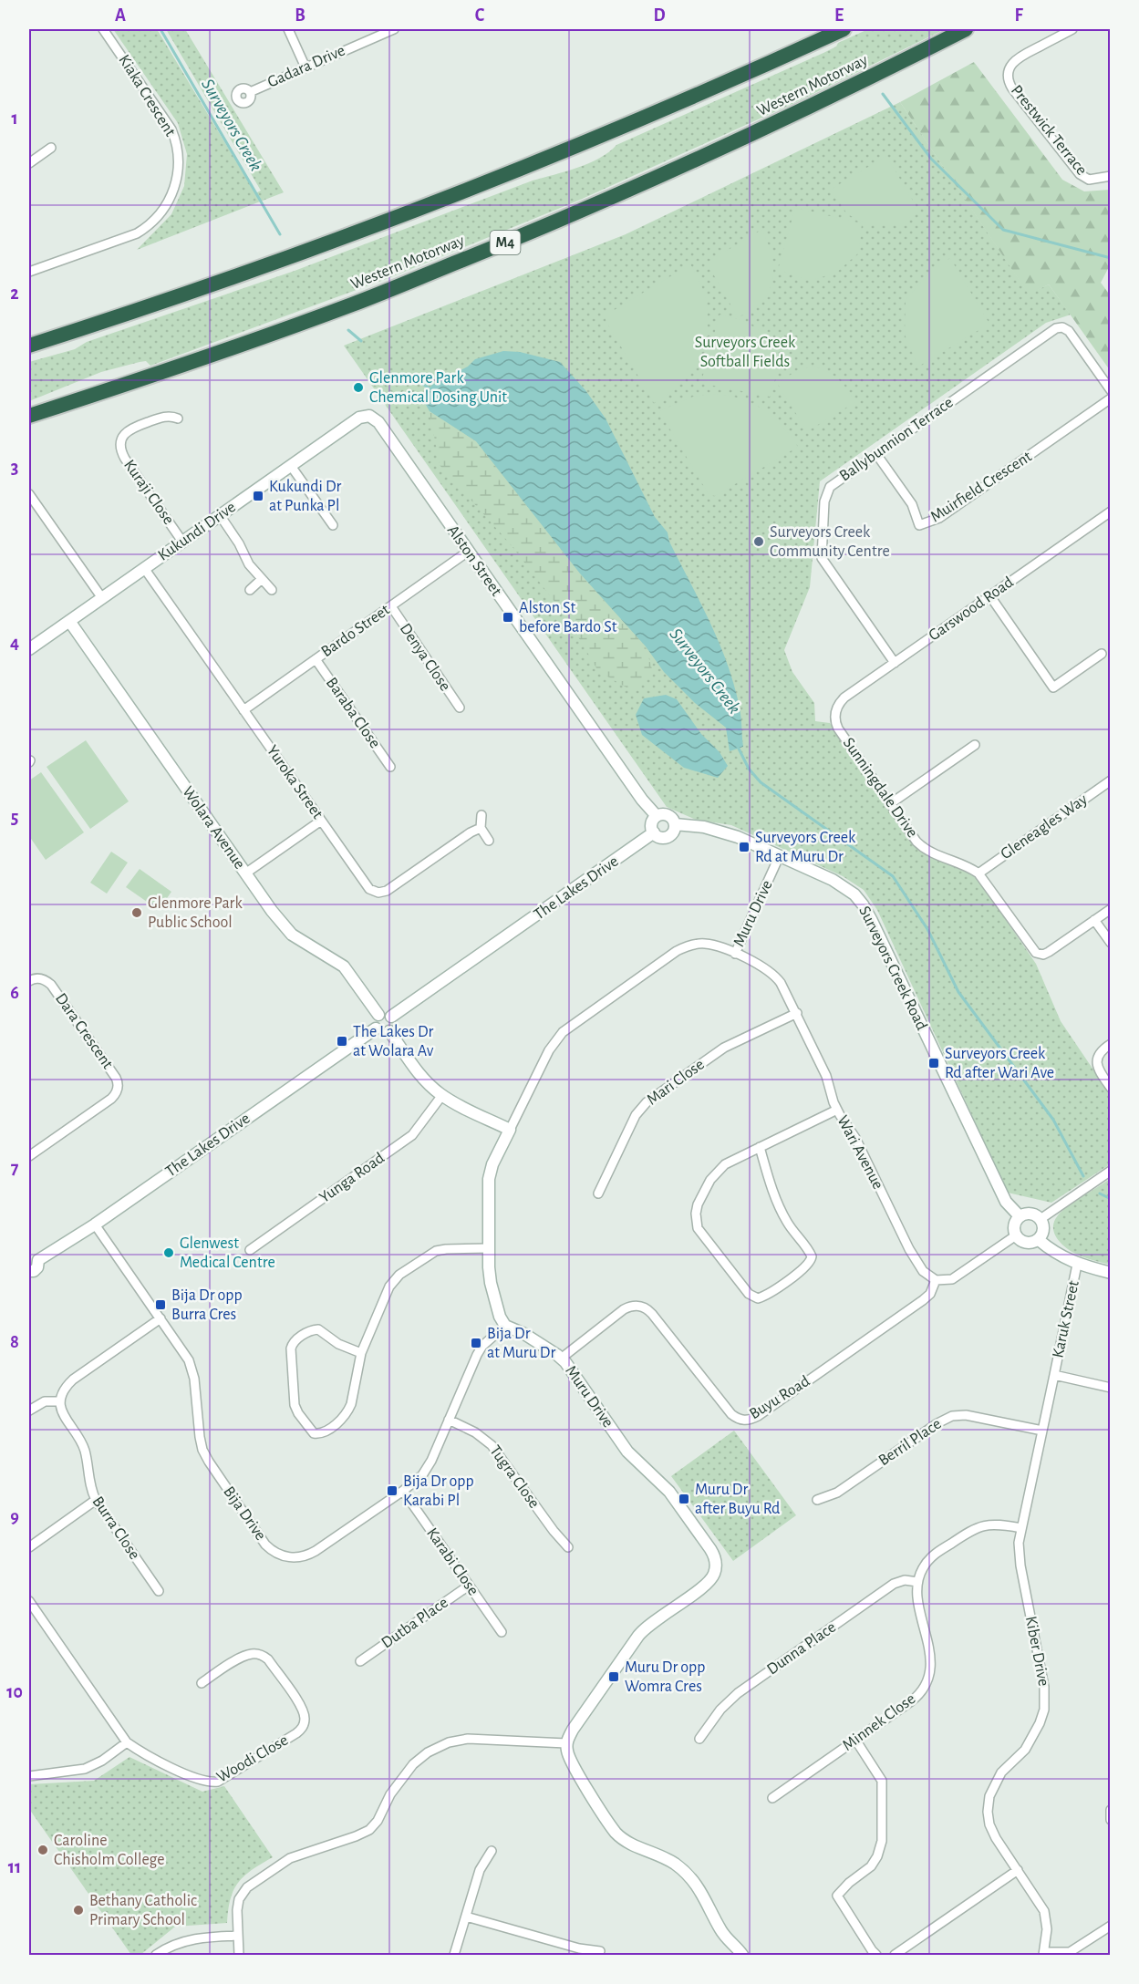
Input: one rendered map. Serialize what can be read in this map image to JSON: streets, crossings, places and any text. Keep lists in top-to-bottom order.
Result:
{
  "streets": {
    "highway": ["Western Motorway", "M4"],
    "street": [
      "Gadara Drive",
      "Kiaka Crescent",
      "Prestwick Terrace",
      "Ballybunnion Terrace",
      "Muirfield Crescent",
      "Kuraji Close",
      "Kukundi Drive",
      "Alston Street",
      "Garswood Road",
      "Bardo Street",
      "Denya Close",
      "Baraba Close",
      "Yuroka Street",
      "Sunningdale Drive",
      "Gleneagles Way",
      "Wolara Avenue",
      "The Lakes Drive",
      "Muru Drive",
      "Surveyors Creek Road",
      "Dara Crescent",
      "Mari Close",
      "Wari Avenue",
      "Yunga Road",
      "Karuk Street",
      "Buyu Road",
      "Berril Place",
      "Tugra Close",
      "Bija Drive",
      "Burra Close",
      "Karabi Close",
      "Dutba Place",
      "Dunna Place",
      "Kiber Drive",
      "Minnek Close",
      "Woodi Close"
    ]
  },
  "crossings": [
    ["Ballybunnion Terrace", "Muirfield Crescent"],
    ["Ballybunnion Terrace", "Garswood Road"],
    ["Kuraji Close", "Kukundi Drive"],
    ["Kukundi Drive", "Alston Street"],
    ["Kukundi Drive", "Yuroka Street"],
    ["Kukundi Drive", "Wolara Avenue"],
    ["Alston Street", "Bardo Street"],
    ["Alston Street", "The Lakes Drive"],
    ["Alston Street", "Surveyors Creek Road"],
    ["Garswood Road", "Sunningdale Drive"],
    ["Bardo Street", "Denya Close"],
    ["Bardo Street", "Baraba Close"],
    ["Bardo Street", "Yuroka Street"],
    ["Sunningdale Drive", "Gleneagles Way"],
    ["Wolara Avenue", "The Lakes Drive"],
    ["The Lakes Drive", "Surveyors Creek Road"],
    ["The Lakes Drive", "Bija Drive"],
    ["Muru Drive", "Surveyors Creek Road"],
    ["Muru Drive", "Wari Avenue"],
    ["Muru Drive", "Buyu Road"],
    ["Muru Drive", "Bija Drive"],
    ["Mari Close", "Wari Avenue"],
    ["Wari Avenue", "Buyu Road"],
    ["Karuk Street", "Kiber Drive"],
    ["Berril Place", "Kiber Drive"],
    ["Tugra Close", "Bija Drive"],
    ["Bija Drive", "Karabi Close"],
    ["Karabi Close", "Dutba Place"],
    ["Dunna Place", "Minnek Close"]
  ],
  "water": ["Surveyors Creek"],
  "parks": ["Surveyors Creek Softball Fields"],
  "places": {
    "other": [
      "Glenmore Park Chemical Dosing Unit",
      "Surveyors Creek Community Centre",
      "Glenmore Park Public School",
      "Glenwest Medical Centre",
      "Caroline Chisholm College",
      "Bethany Catholic Primary School"
    ],
    "transit": [
      "Kukundi Dr at Punka Pl",
      "Alston St before Bardo St",
      "Surveyors Creek Rd at Muru Dr",
      "The Lakes Dr at Wolara Av",
      "Surveyors Creek Rd after Wari Ave",
      "Bija Dr opp Burra Cres",
      "Bija Dr at Muru Dr",
      "Bija Dr opp Karabi Pl",
      "Muru Dr after Buyu Rd",
      "Muru Dr opp Womra Cres"
    ]
  },
  "grid": {
    "columns": [
      "A",
      "B",
      "C",
      "D",
      "E",
      "F"
    ],
    "rows": [
      "1",
      "2",
      "3",
      "4",
      "5",
      "6",
      "7",
      "8",
      "9",
      "10",
      "11"
    ]
  }
}
